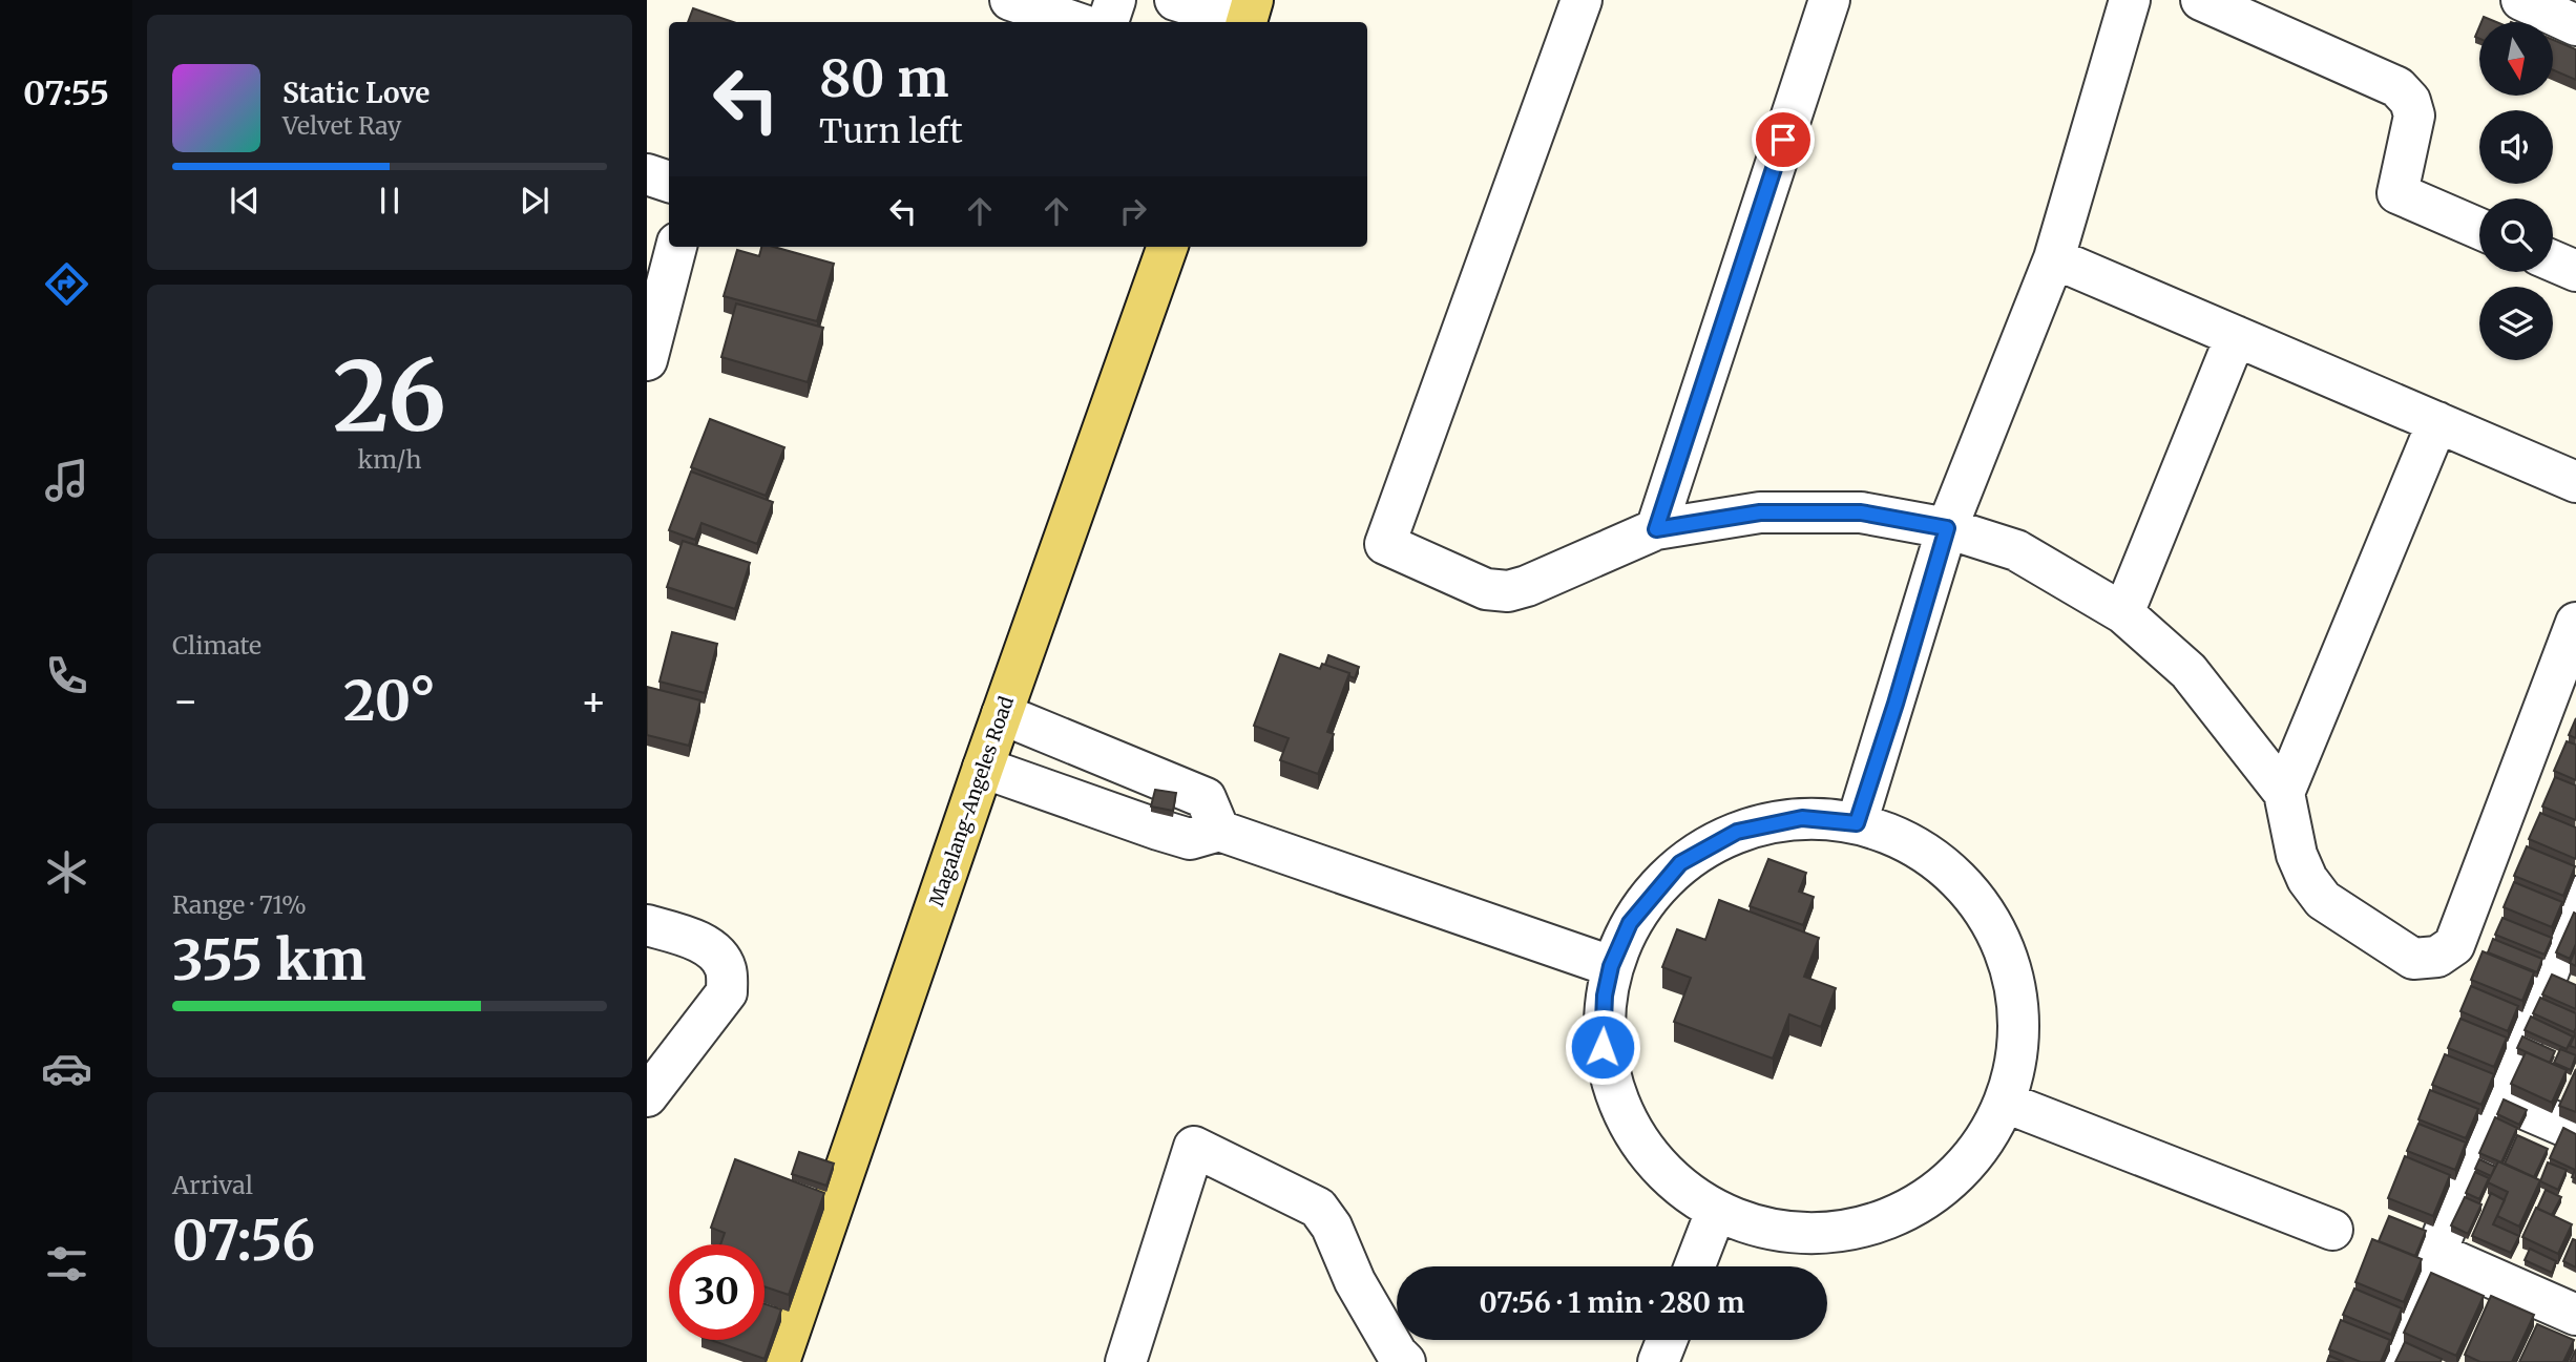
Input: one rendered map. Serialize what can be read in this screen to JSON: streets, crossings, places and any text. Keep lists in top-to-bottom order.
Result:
{
  "streets": {
    "main road": ["Magalang-Angeles Road"]
  },
  "north": "bottom",
  "page": {
    "tabs": "07:55",
    "turn": ["80 m", "Turn left"],
    "song": ["Static Love", "Velvet Ray"],
    "tile": [
      ["26", "km/h"],
      "Climate",
      ["Range · 71%", "355 km"],
      ["Arrival", "07:56"]
    ],
    "heat": ["−", "20°", "+"],
    "limit": "30",
    "trip": "07:56 · 1 min · 280 m"
  }
}
